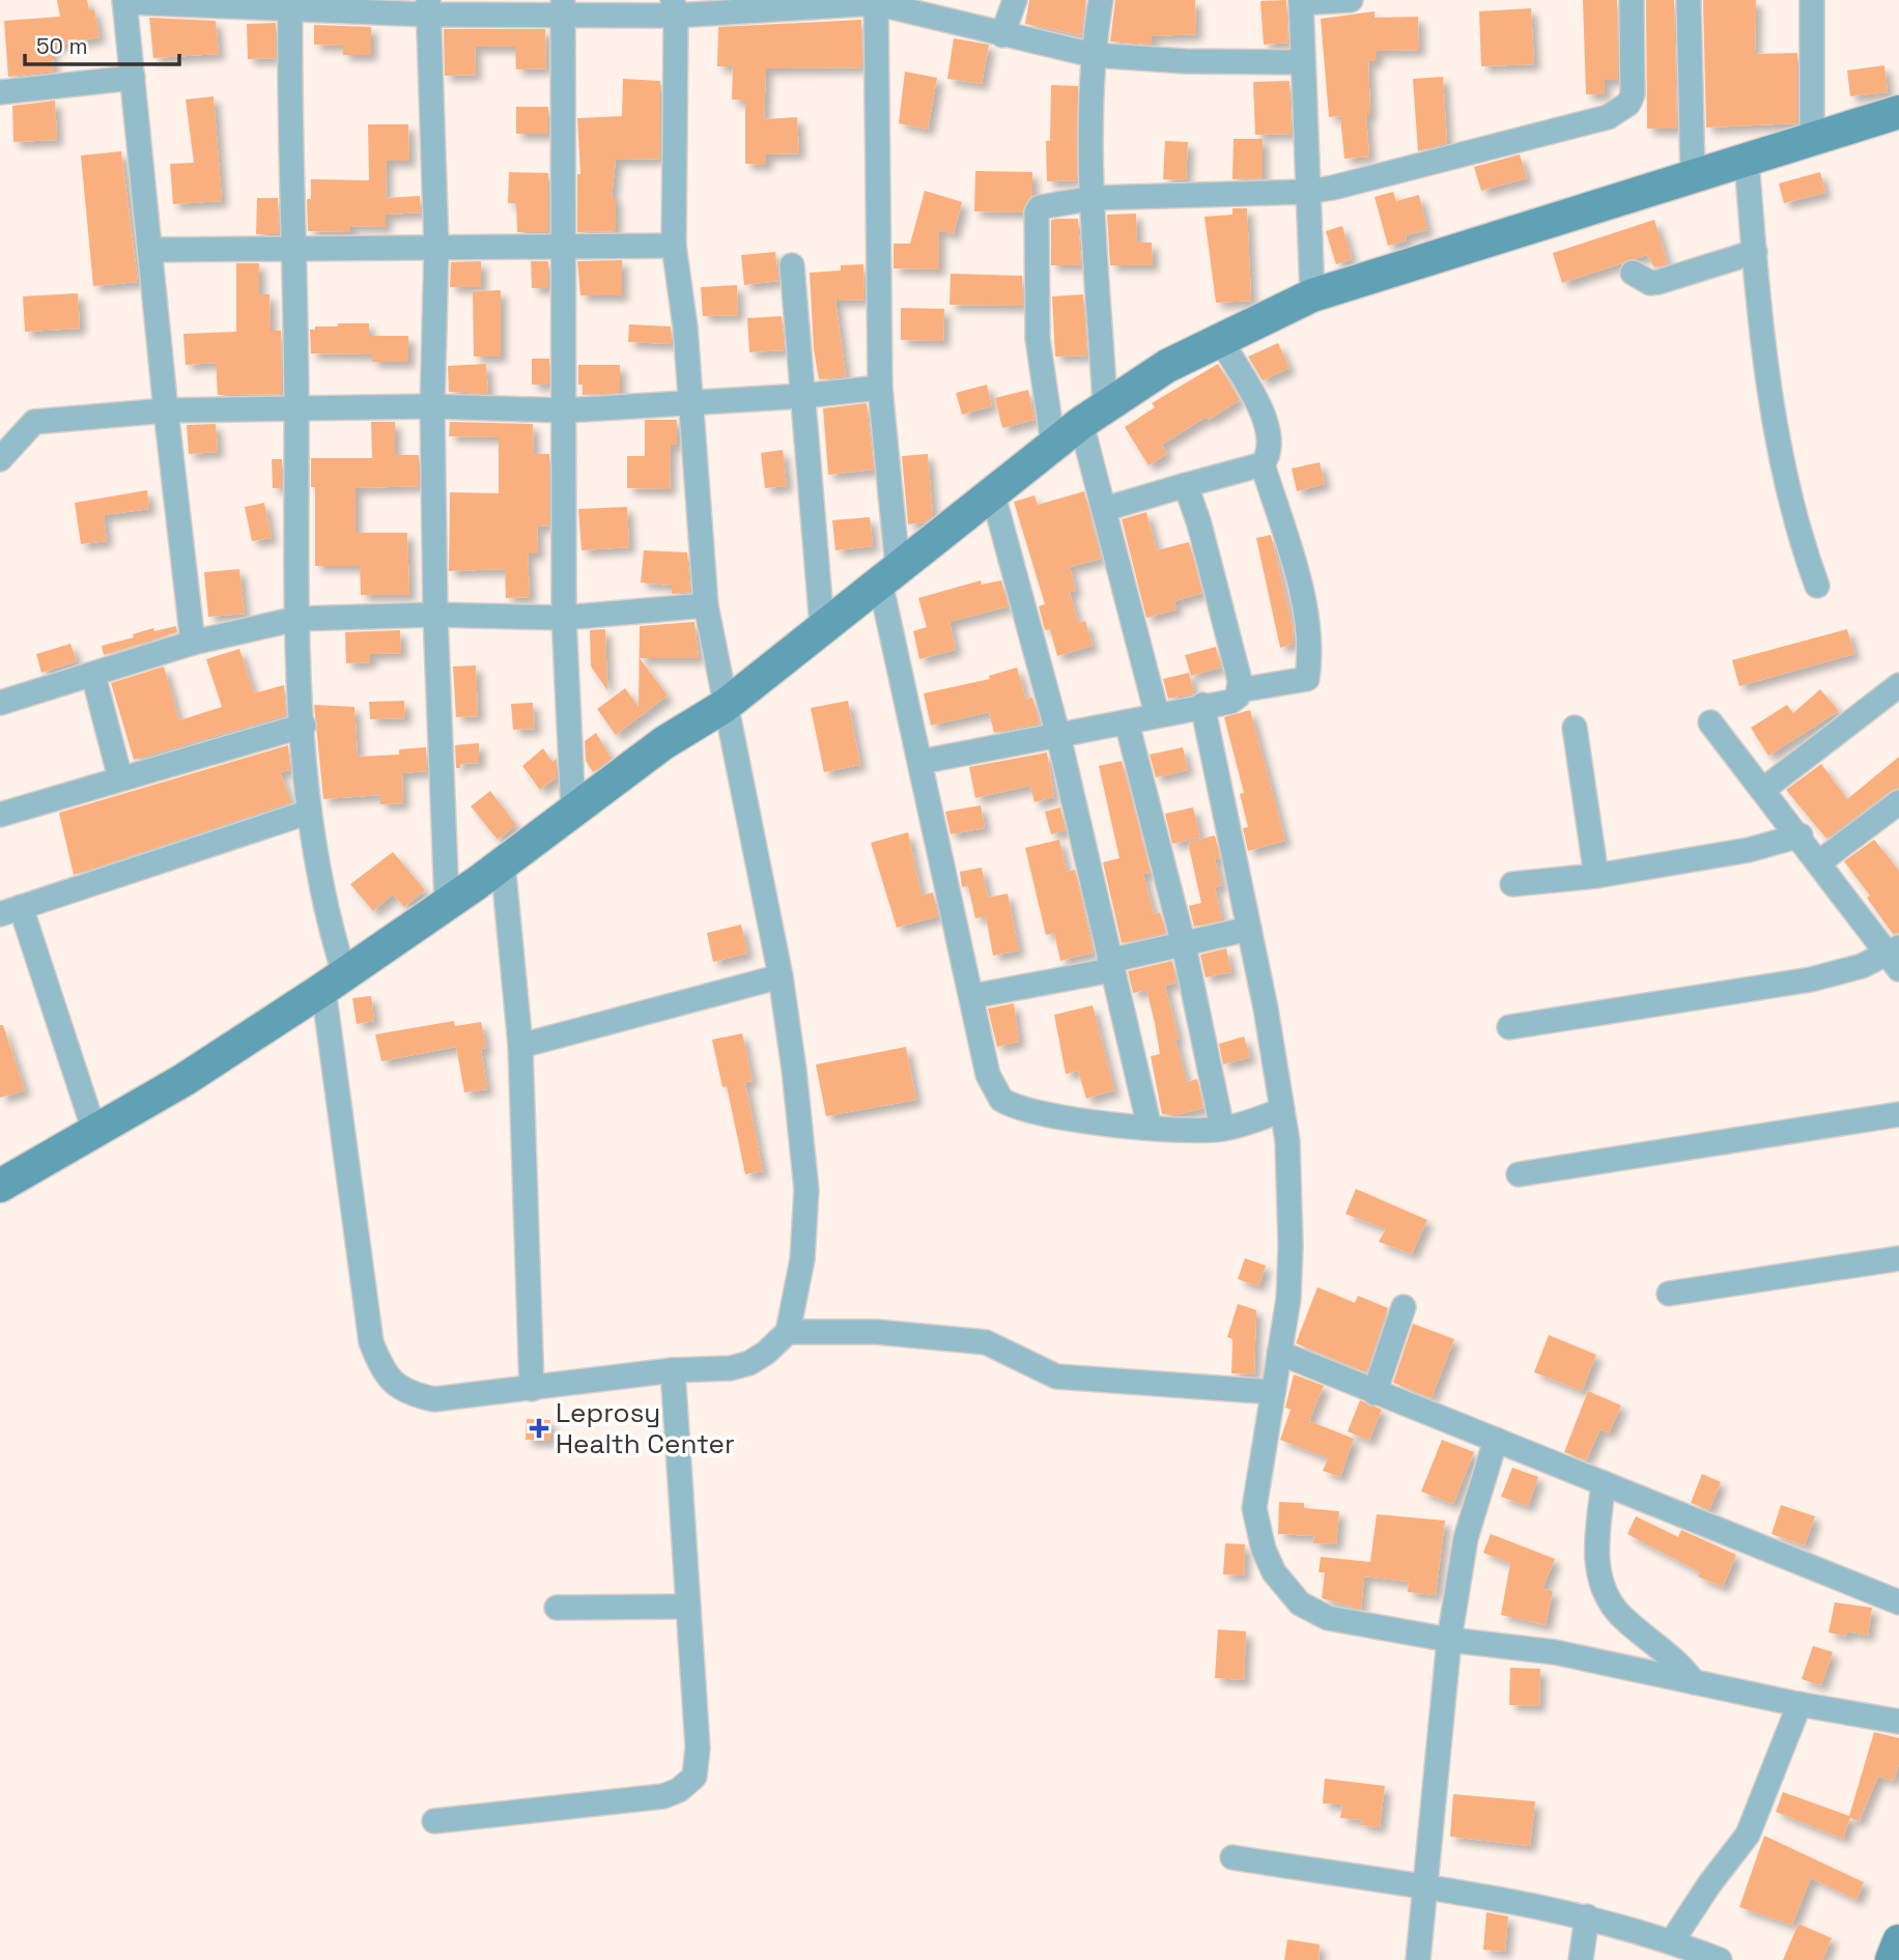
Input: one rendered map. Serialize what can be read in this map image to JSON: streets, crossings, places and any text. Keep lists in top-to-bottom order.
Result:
{
  "places": {
    "health": ["Leprosy Health Center"]
  },
  "scale_bar": "50 m"
}
